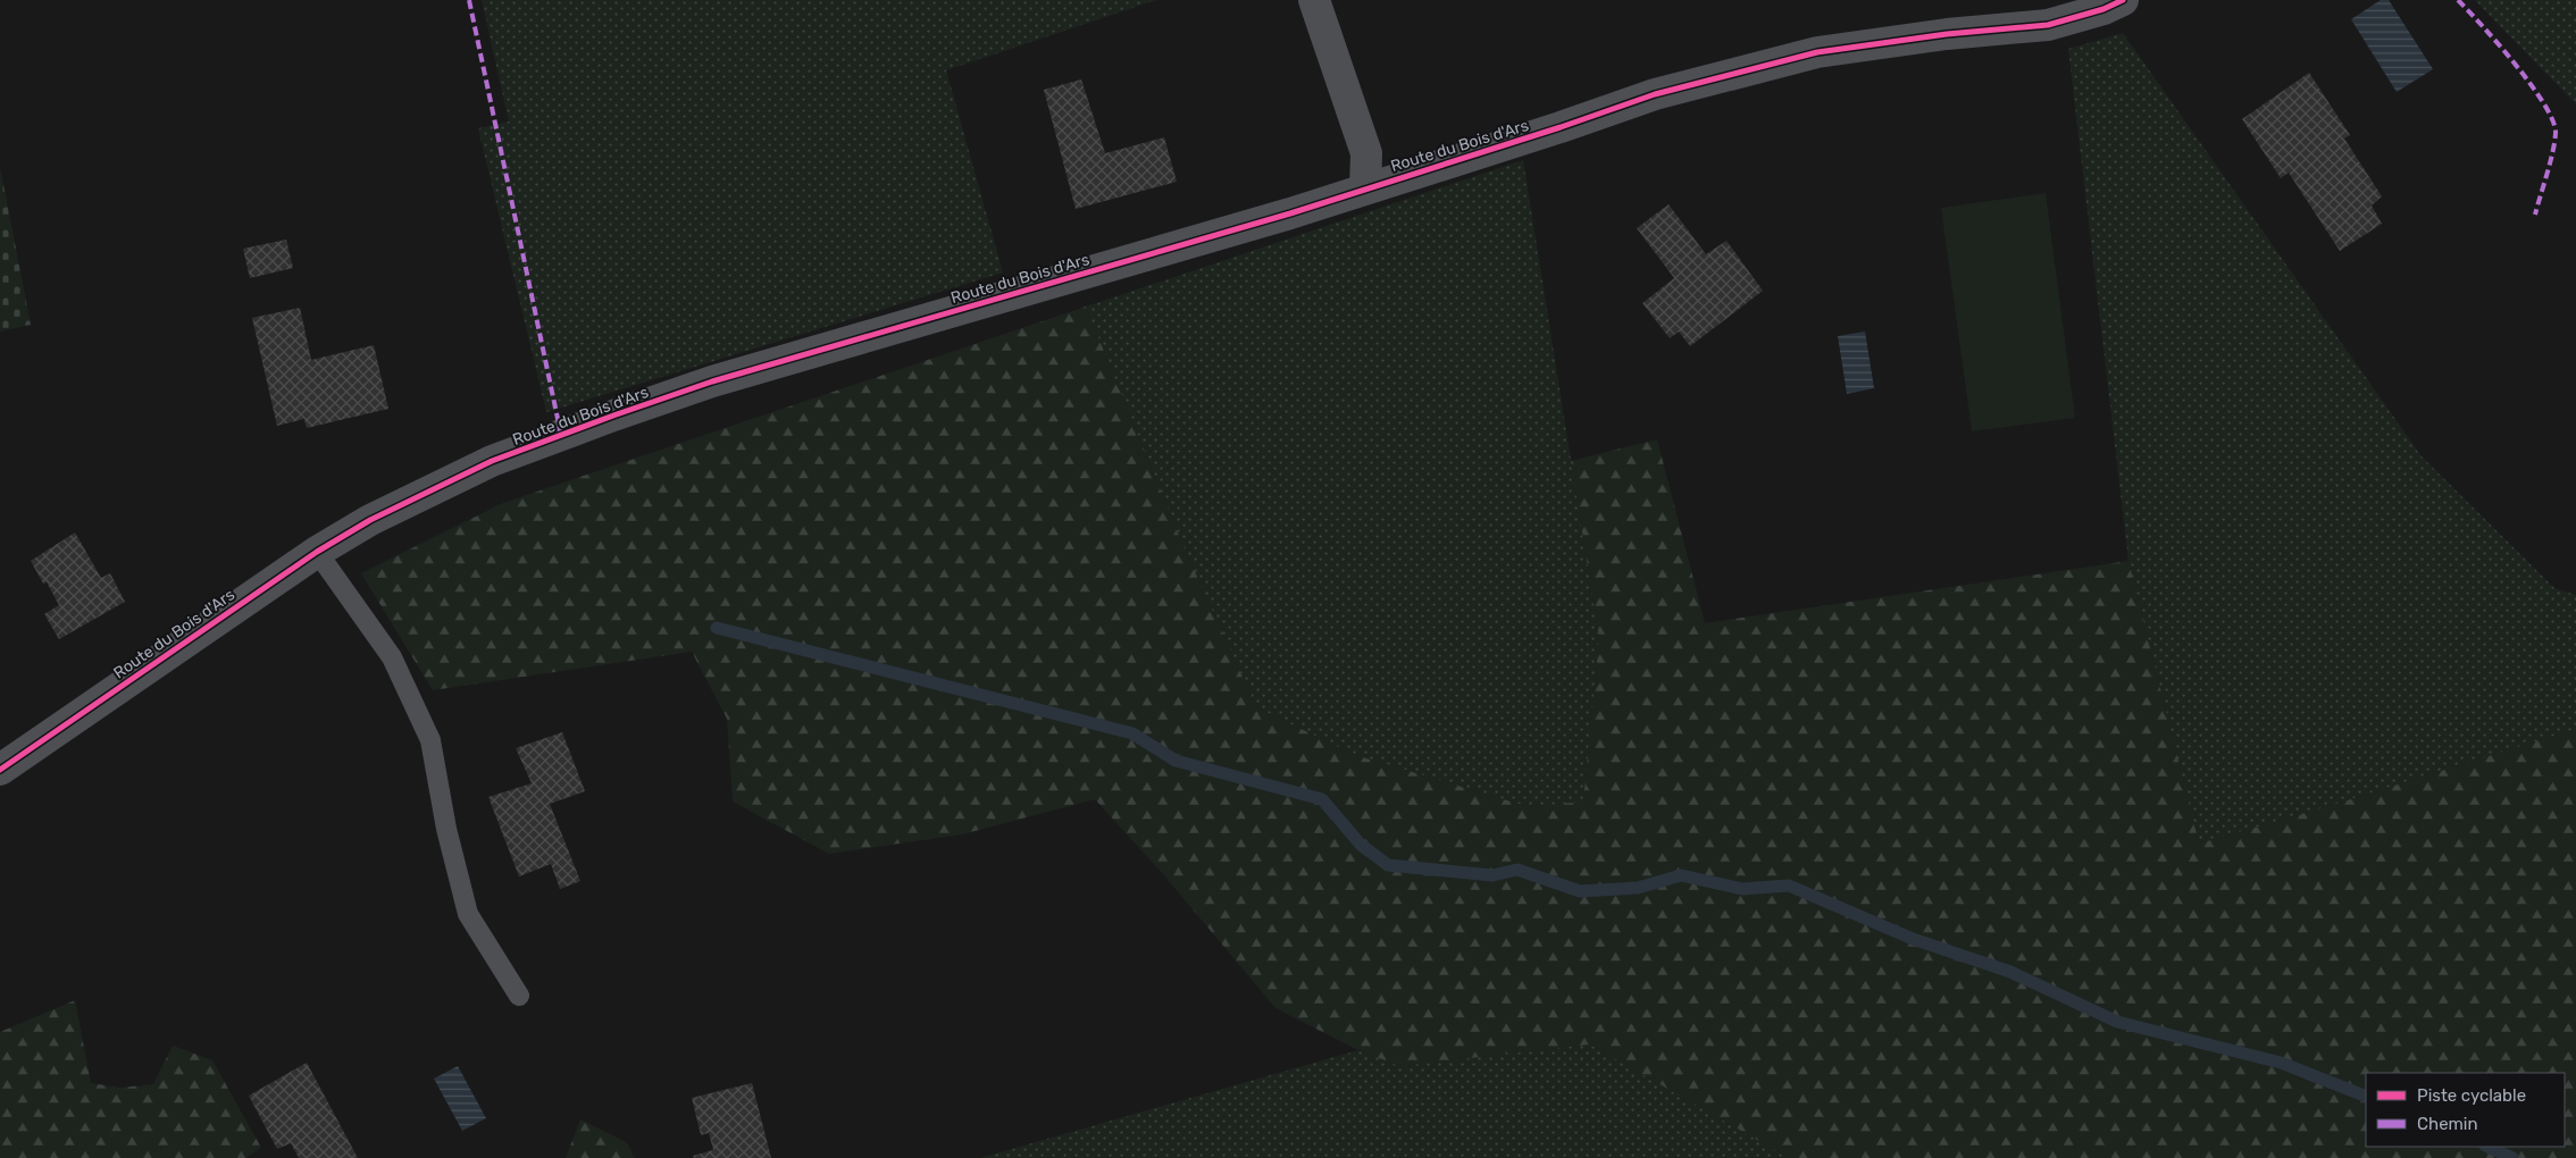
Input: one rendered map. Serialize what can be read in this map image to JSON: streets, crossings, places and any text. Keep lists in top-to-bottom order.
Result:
{
  "streets": {
    "street": ["Route du Bois d'Ars"]
  },
  "legend": ["Piste cyclable", "Chemin"]
}
